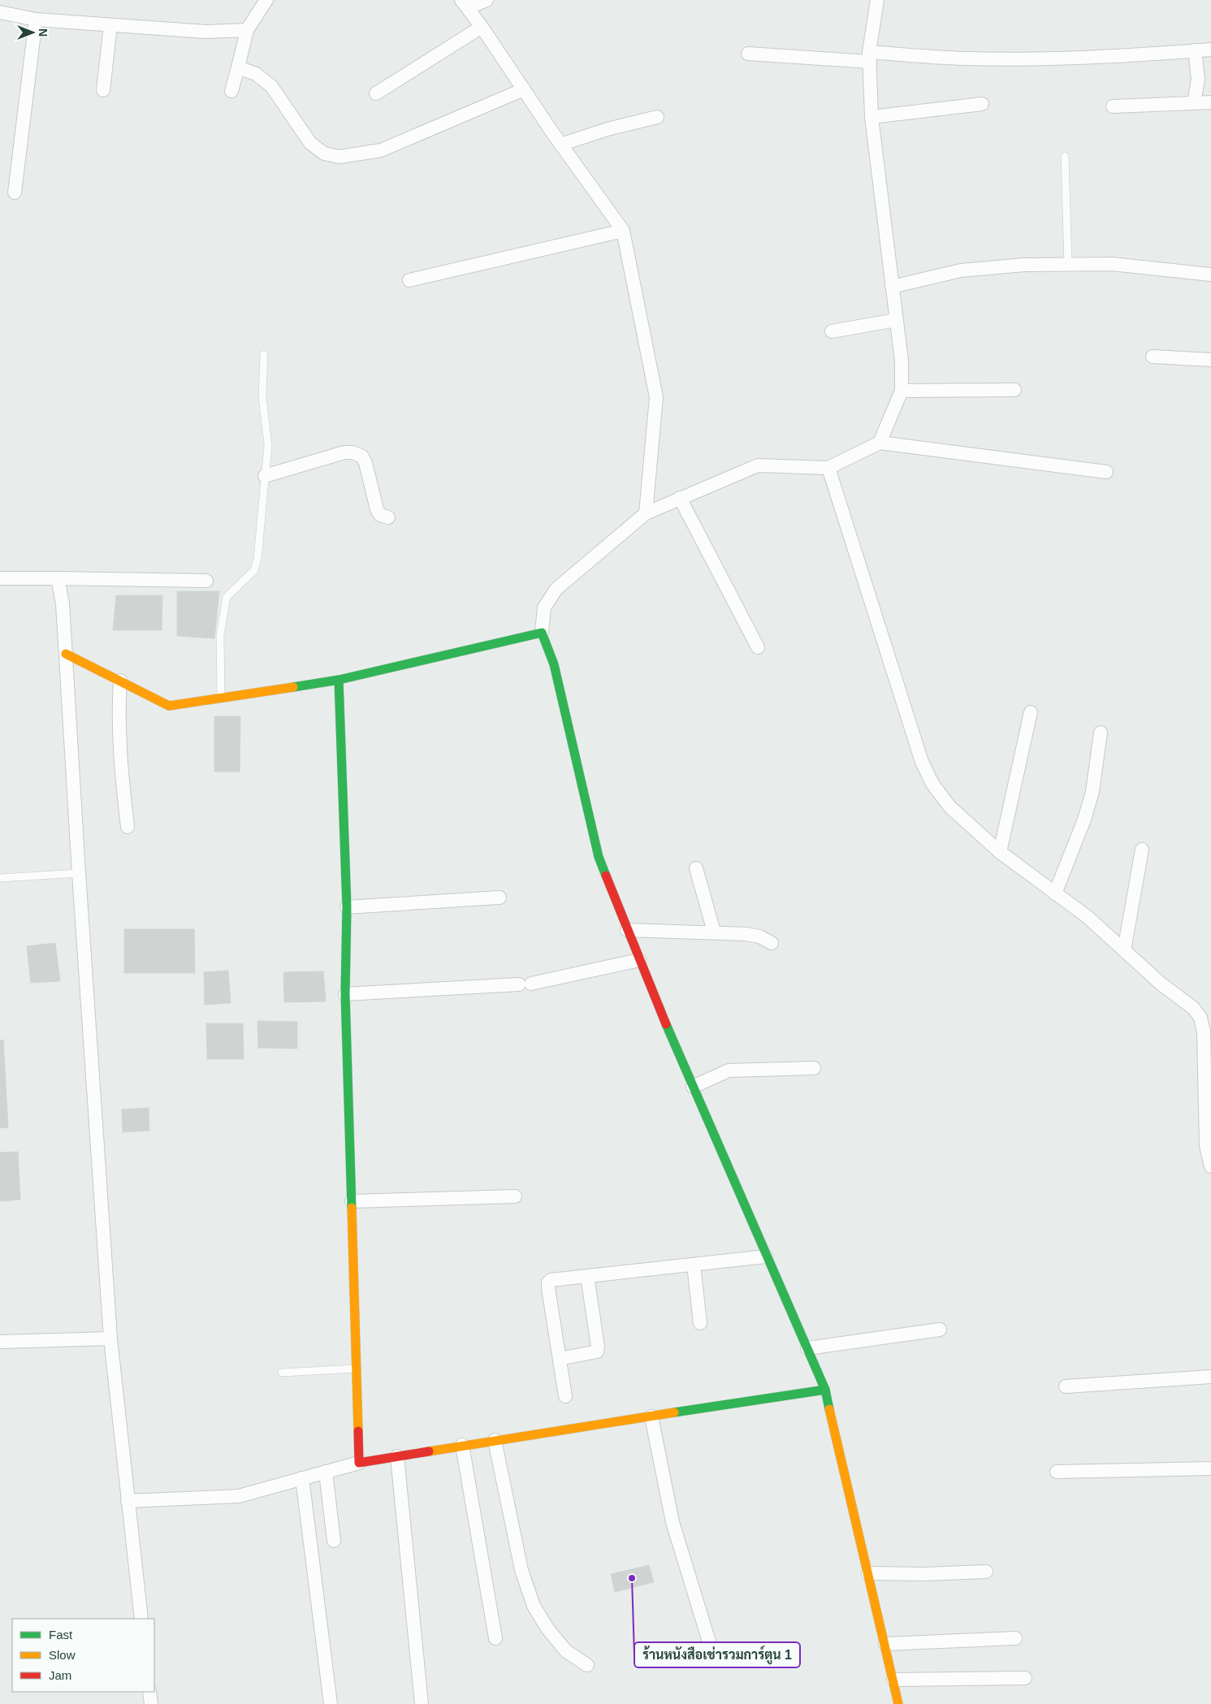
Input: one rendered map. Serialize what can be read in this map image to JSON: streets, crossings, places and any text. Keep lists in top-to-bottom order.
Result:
{
  "places": ["ร้านหนังสือเช่ารวมการ์ตูน 1"],
  "legend": ["Fast", "Slow", "Jam"],
  "north": "right"
}
